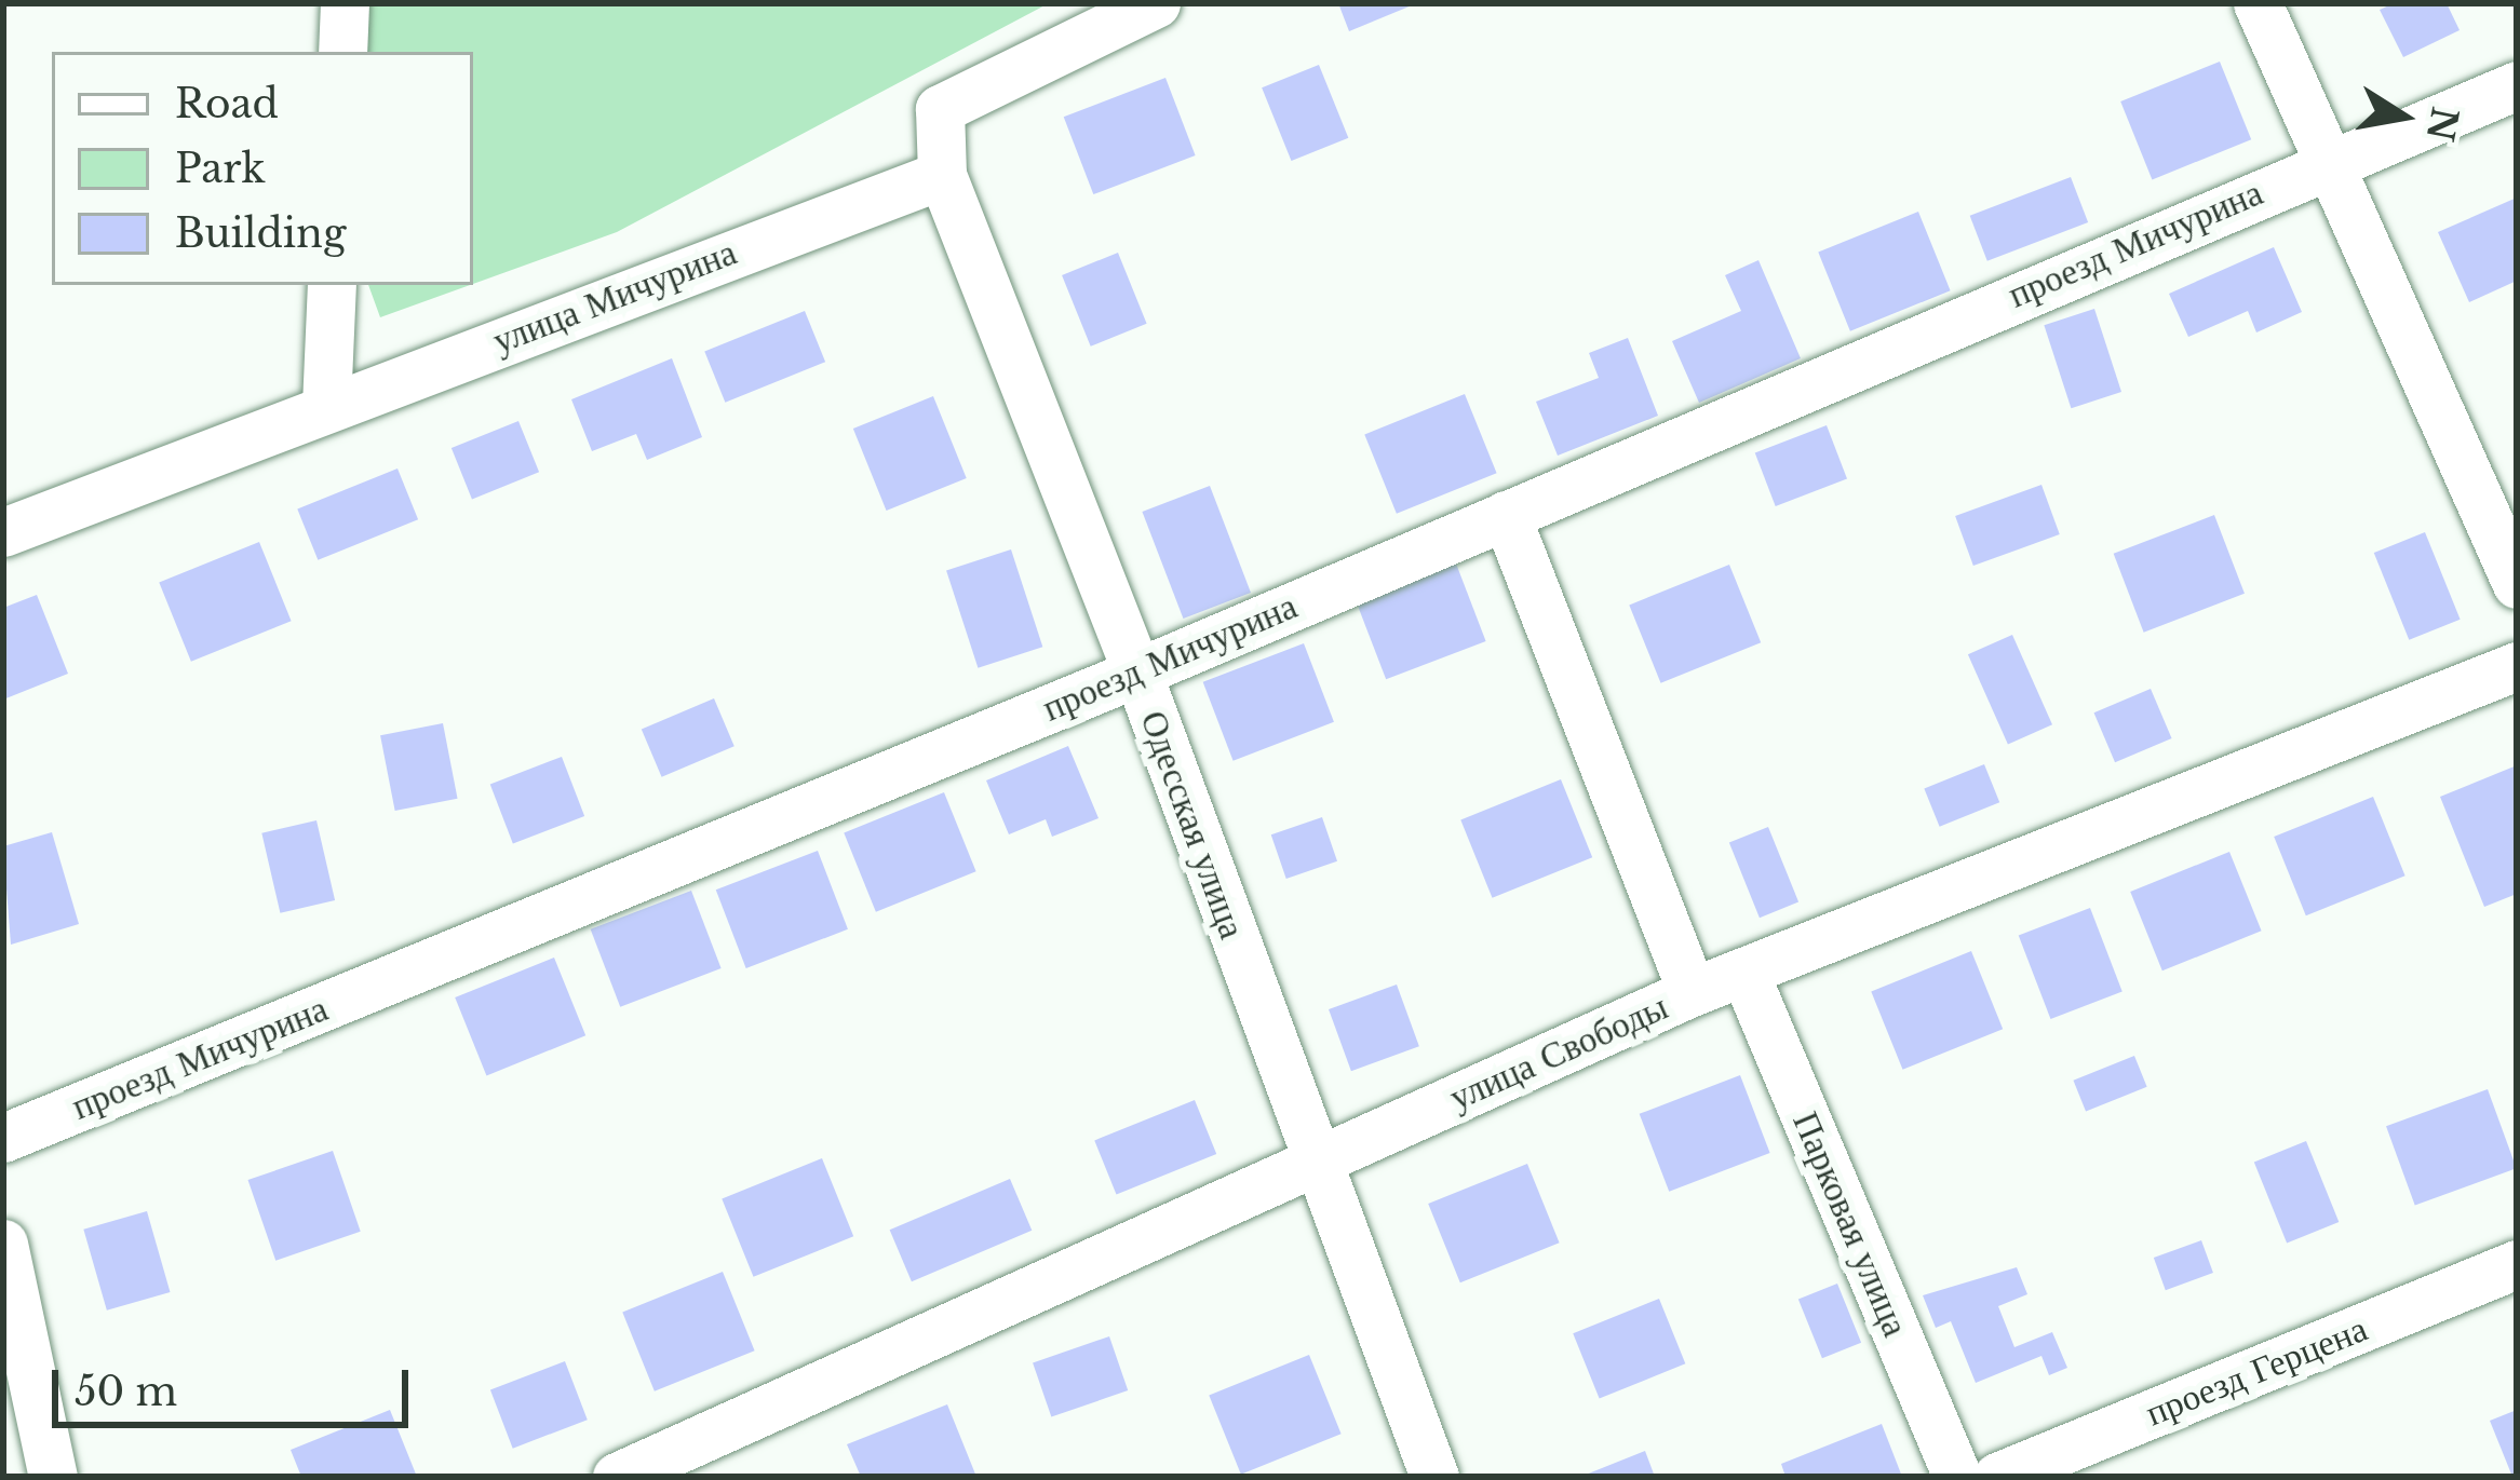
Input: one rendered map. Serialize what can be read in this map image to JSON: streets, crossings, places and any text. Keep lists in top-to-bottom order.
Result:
{
  "streets": {
    "street": [
      "проезд Мичурина",
      "улица Мичурина",
      "Одесская улица",
      "улица Свободы",
      "Парковая улица",
      "проезд Герцена"
    ]
  },
  "crossings": [
    ["проезд Мичурина", "Одесская улица"],
    ["улица Мичурина", "Одесская улица"],
    ["Одесская улица", "улица Свободы"],
    ["улица Свободы", "Парковая улица"]
  ],
  "legend": ["Road", "Park", "Building"],
  "scale_bar": "50 m",
  "north": "right"
}
